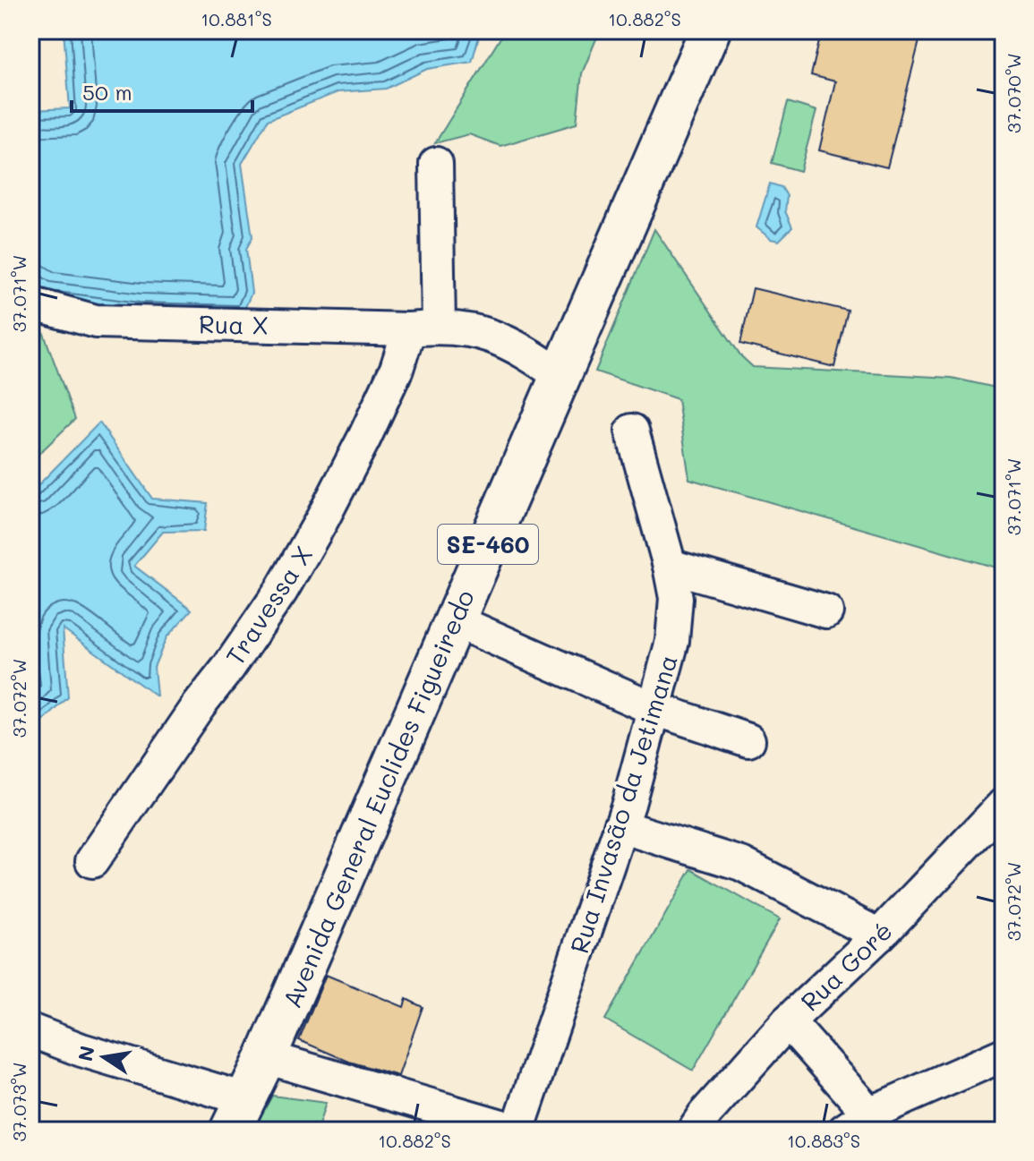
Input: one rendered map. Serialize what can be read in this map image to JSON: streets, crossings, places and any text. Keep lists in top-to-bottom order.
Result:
{
  "streets": {
    "main road": ["SE-460", "Avenida General Euclides Figueiredo"],
    "street": [
      "Rua X",
      "Travessa X",
      "Rua Invasão da Jetimana",
      "Rua Goré"
    ]
  },
  "crossings": [
    ["Rua X", "Travessa X"],
    ["Rua X", "Avenida General Euclides Figueiredo"]
  ],
  "scale_bar": "50 m",
  "north": "left",
  "coordinates": [
    "10.881°S",
    "10.882°S",
    "37.070°W",
    "37.071°W",
    "37.072°W",
    "37.073°W",
    "10.883°S"
  ]
}
